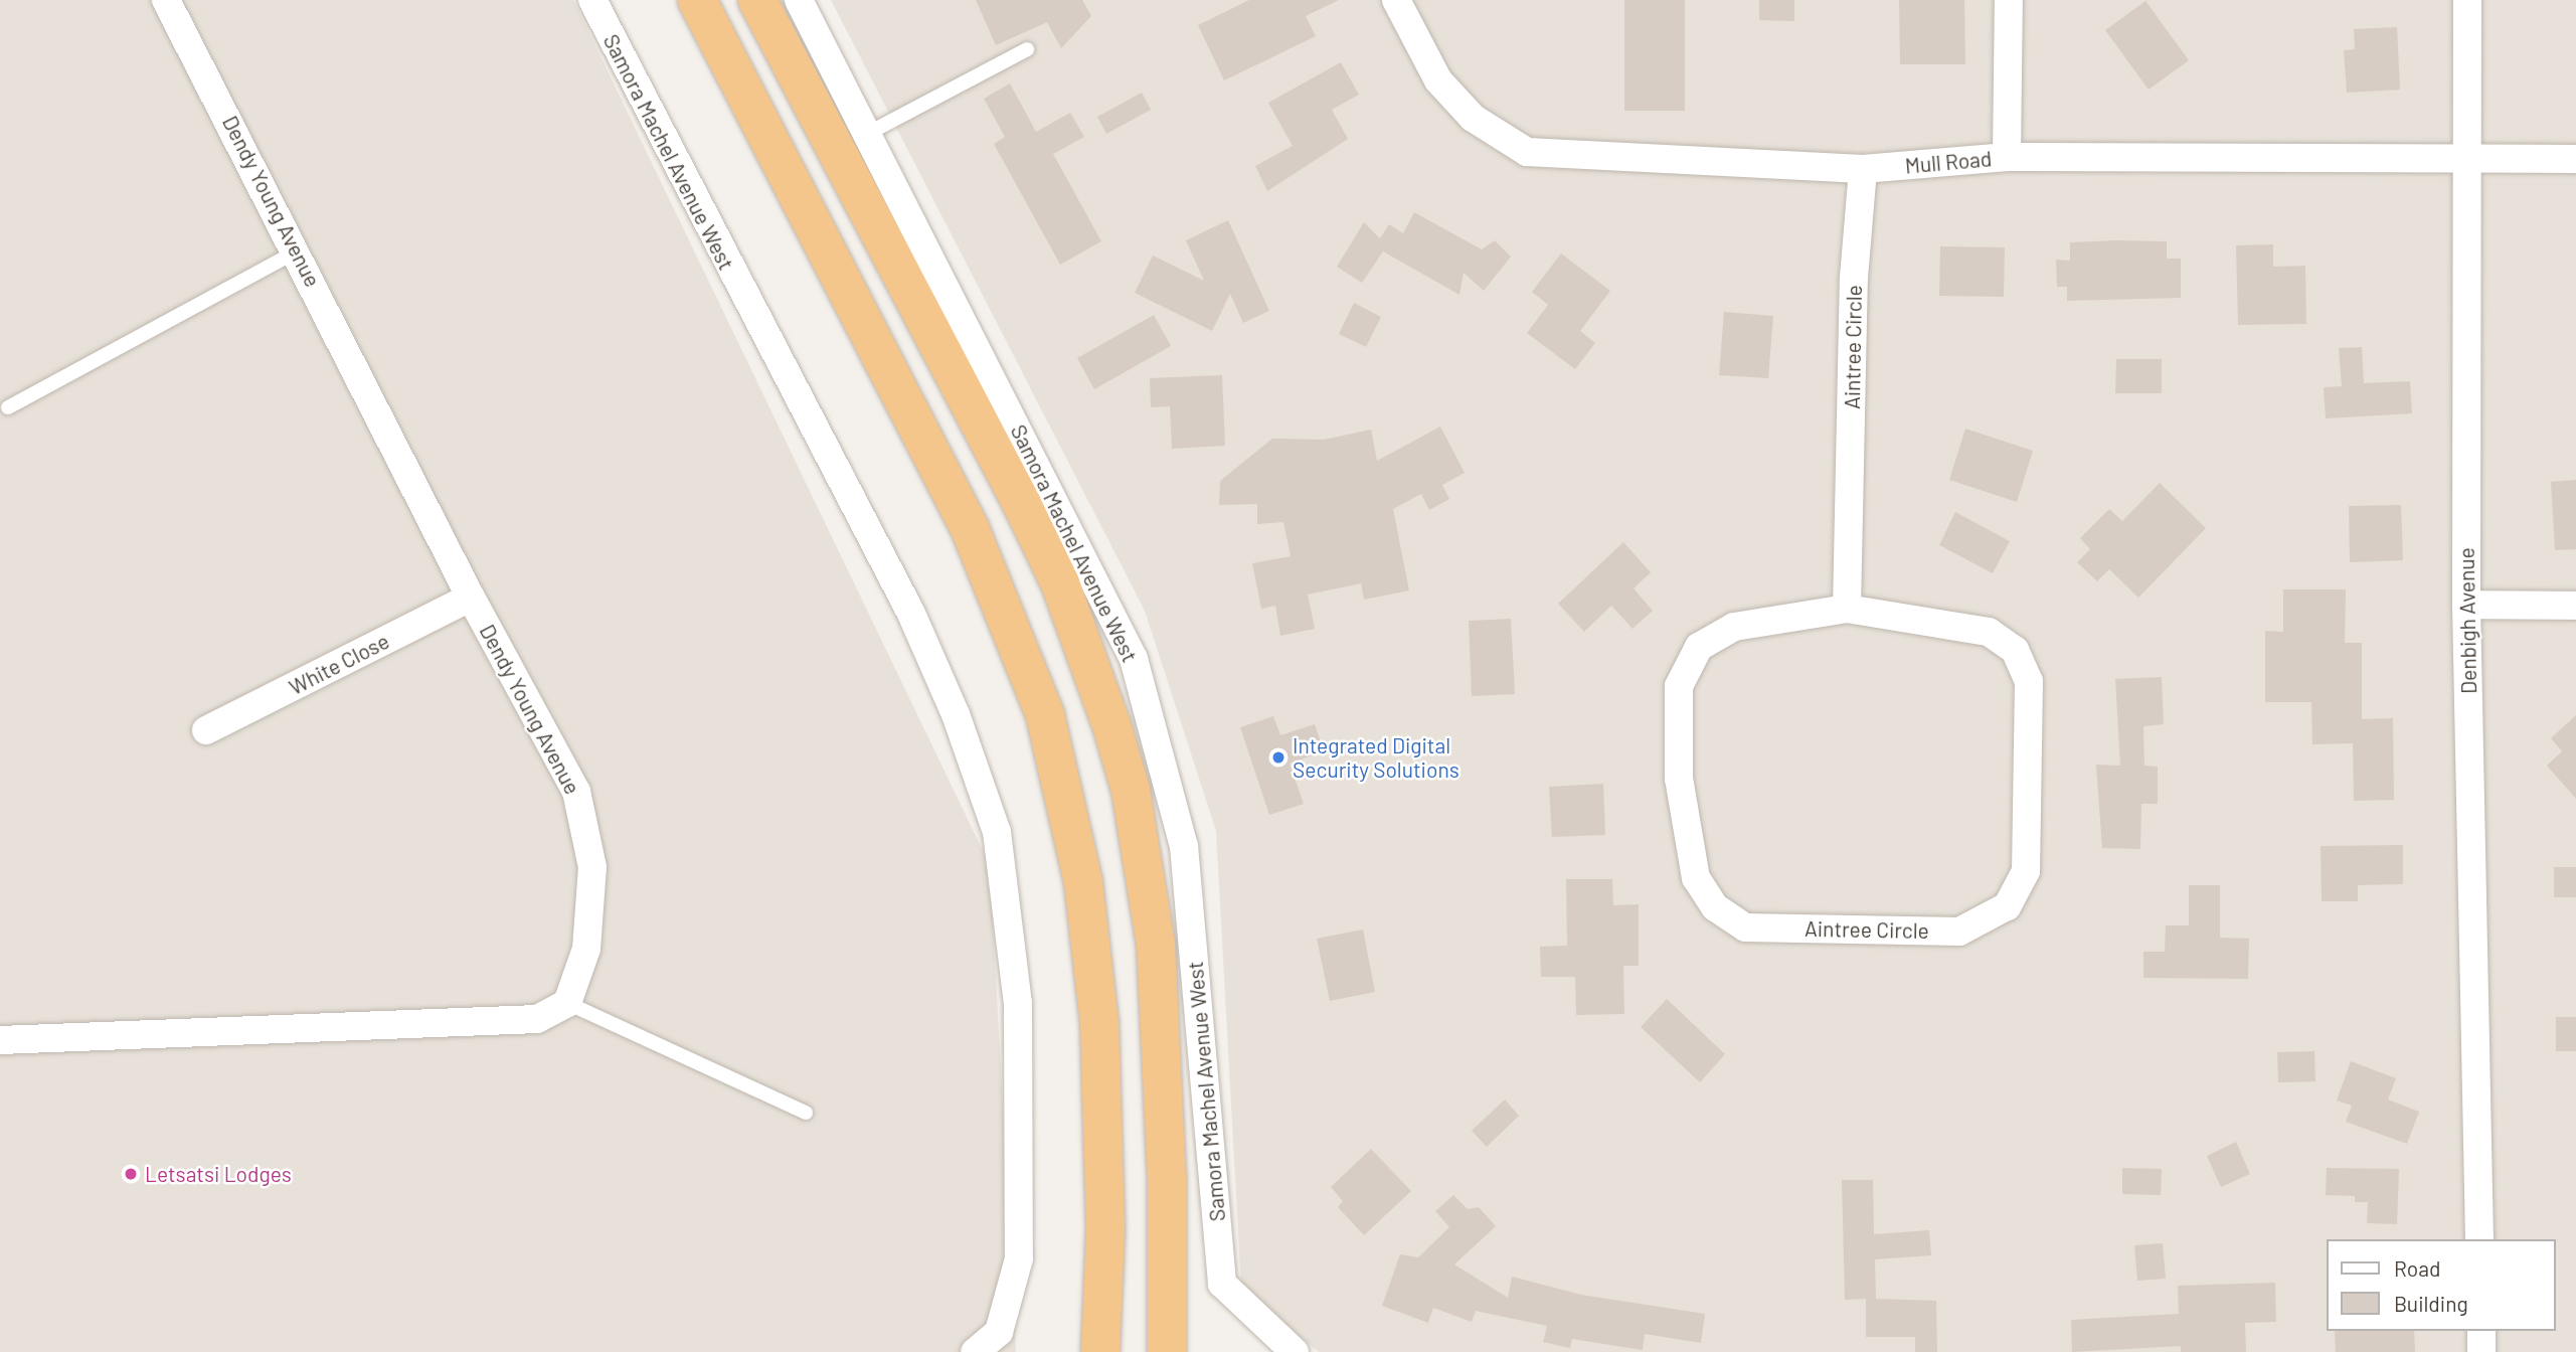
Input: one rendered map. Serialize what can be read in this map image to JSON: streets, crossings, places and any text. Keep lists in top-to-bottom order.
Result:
{
  "streets": {
    "highway": ["Samora Machel Avenue West"],
    "street": [
      "Mull Road",
      "Dendy Young Avenue",
      "Aintree Circle",
      "Denbigh Avenue",
      "White Close"
    ]
  },
  "crossings": [
    ["Mull Road", "Aintree Circle"],
    ["Mull Road", "Denbigh Avenue"],
    ["Dendy Young Avenue", "White Close"]
  ],
  "places": ["Integrated Digital Security Solutions", "Letsatsi Lodges"],
  "legend": ["Road", "Building"]
}
